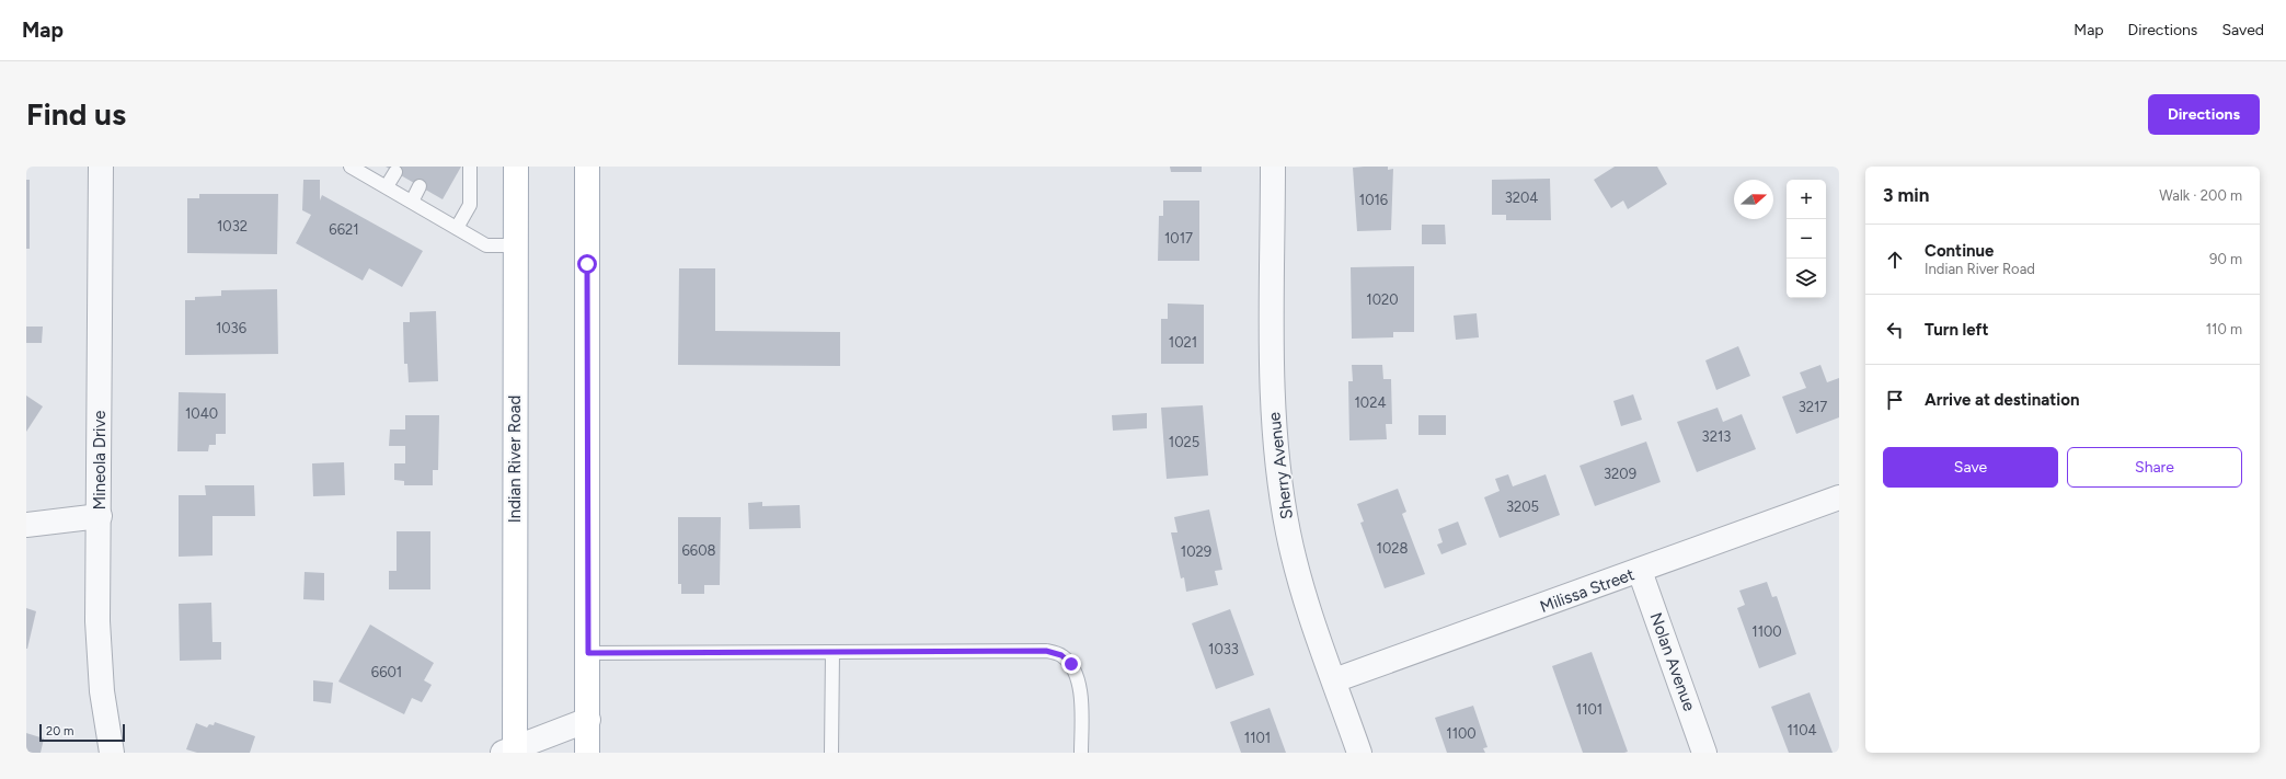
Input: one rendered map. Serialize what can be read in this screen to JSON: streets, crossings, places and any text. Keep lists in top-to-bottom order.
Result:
{
  "streets": {
    "main road": ["Indian River Road"],
    "street": [
      "Mineola Drive",
      "Sherry Avenue",
      "Milissa Street",
      "Nolan Avenue"
    ]
  },
  "crossings": [
    ["Sherry Avenue", "Milissa Street"],
    ["Milissa Street", "Nolan Avenue"]
  ],
  "house_numbers": [
    "3204",
    "1016",
    "1032",
    "6621",
    "1017",
    "1020",
    "1036",
    "1021",
    "1024",
    "3217",
    "1040",
    "3213",
    "1025",
    "3209",
    "3205",
    "1028",
    "6608",
    "1029",
    "1100",
    "1033",
    "6601",
    "1101",
    "1104",
    "1100",
    "1101"
  ],
  "scale_bar": "20 m",
  "north": "right",
  "page": {
    "header": "Map",
    "nav": ["Map", "Directions", "Saved"],
    "buttons": [
      "Directions",
      ["Save", "Share"]
    ],
    "title": "Find us",
    "heading": ["3 min", "Walk · 200 m"],
    "map_buttons": ["+", "−"],
    "list": [
      ["Continue", "Indian River Road", "90 m"],
      ["Turn left", "110 m"],
      "Arrive at destination"
    ],
    "scale": "20 m"
  }
}
